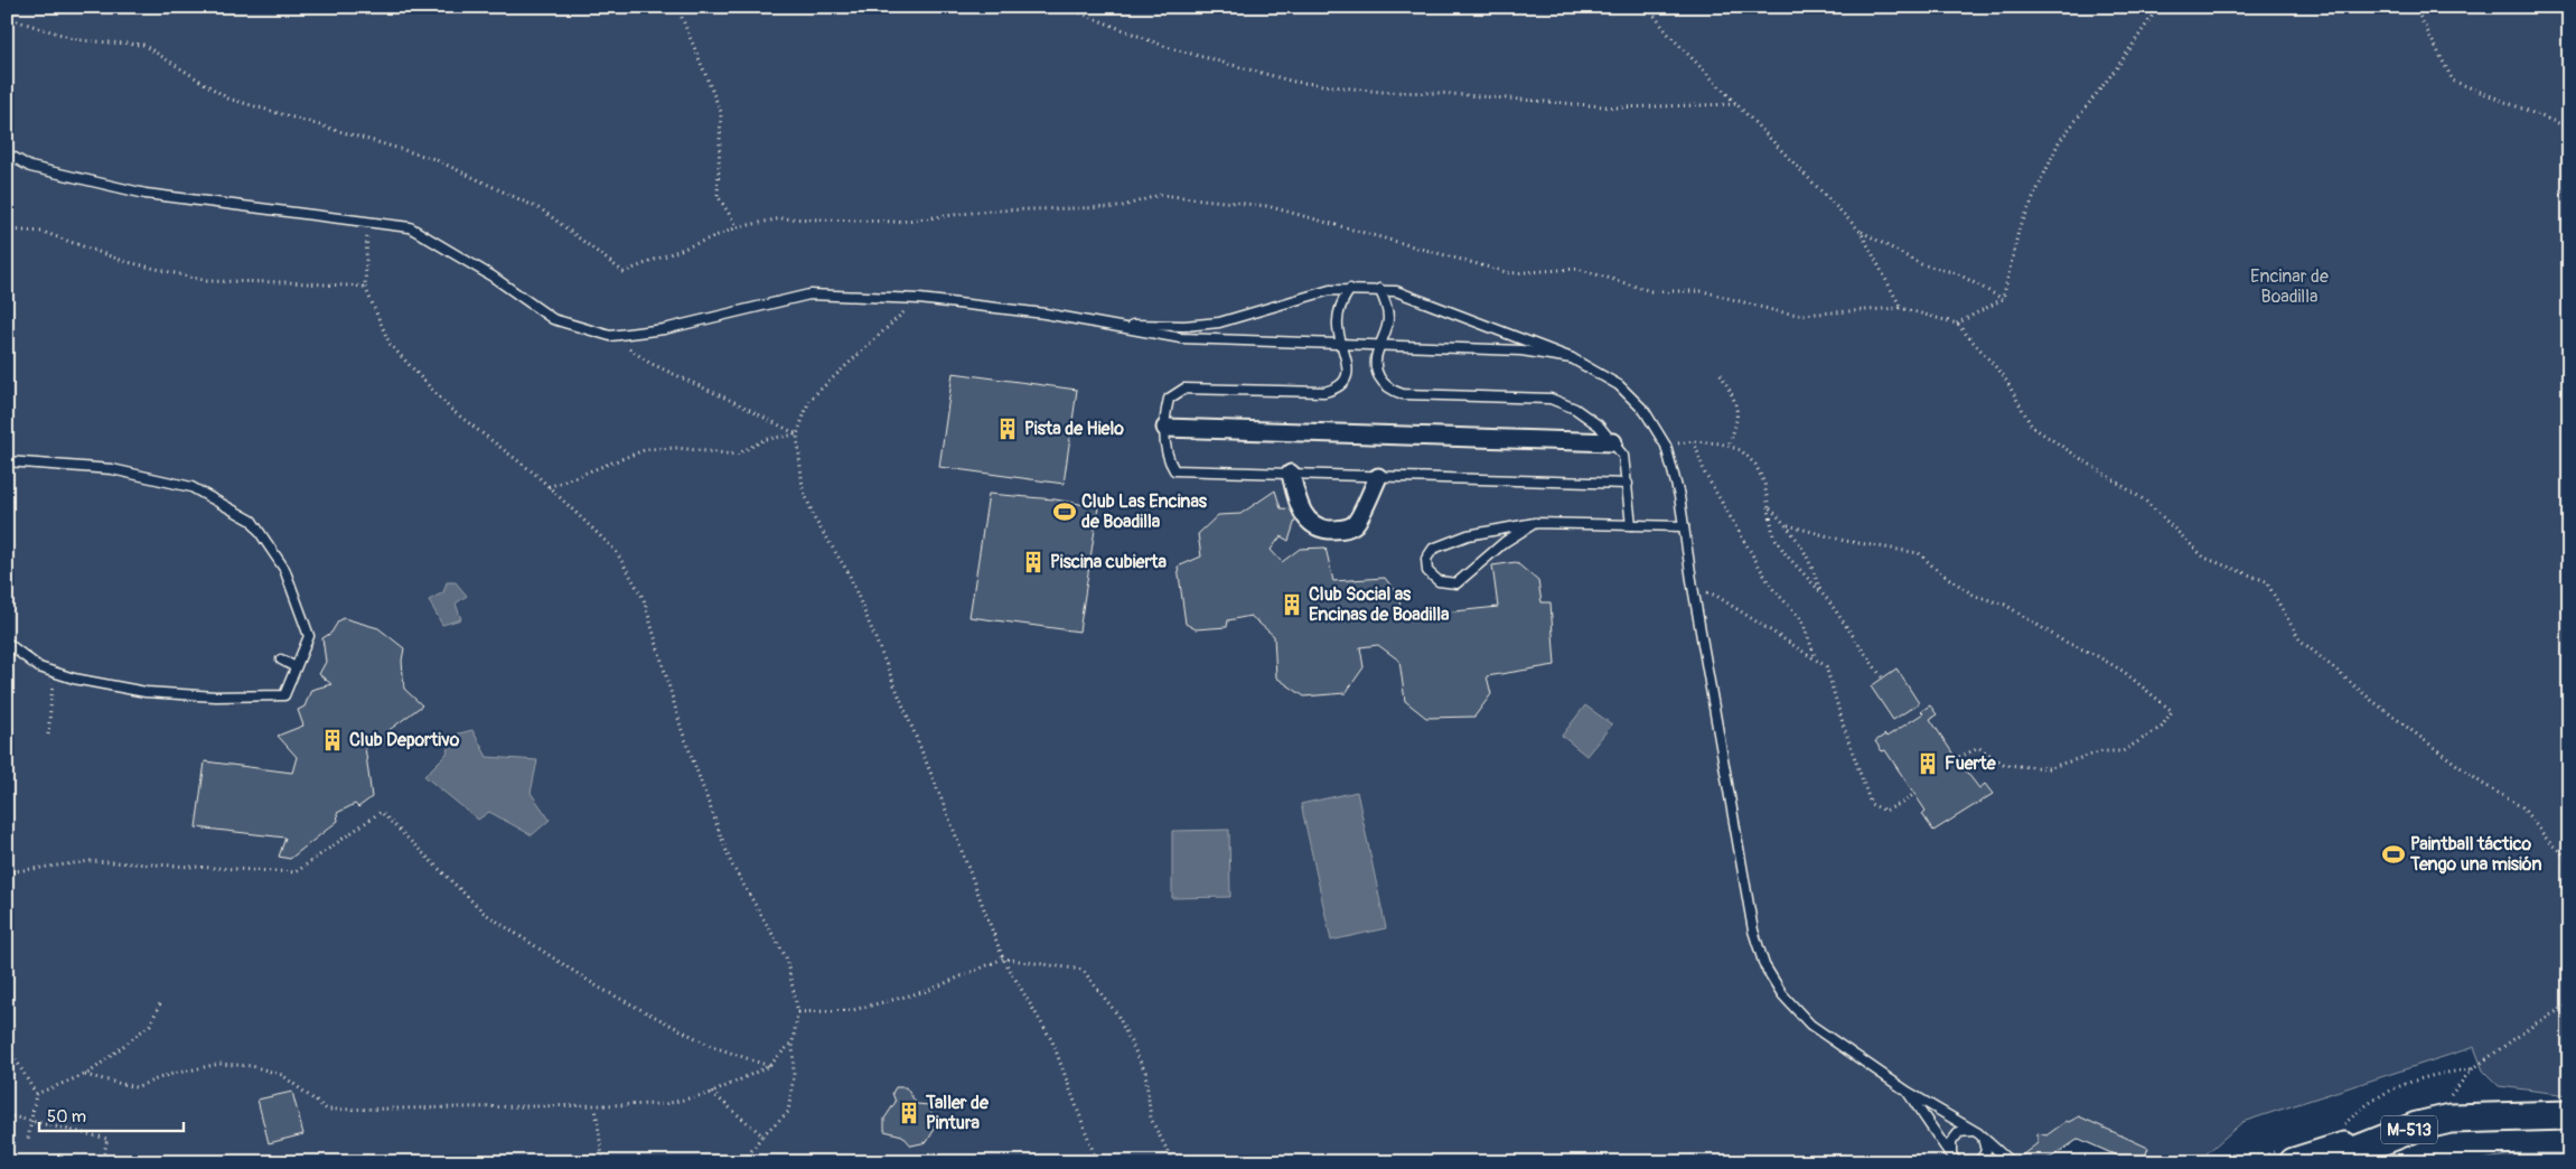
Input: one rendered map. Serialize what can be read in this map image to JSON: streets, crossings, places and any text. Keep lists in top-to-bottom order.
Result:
{
  "streets": {
    "main road": ["M-513"]
  },
  "parks": ["Encinar de Boadilla"],
  "places": {
    "building": [
      "Pista de Hielo",
      "Piscina cubierta",
      "Club Social as Encinas de Boadilla",
      "Club Deportivo",
      "Fuerte",
      "Taller de Pintura"
    ],
    "sports": ["Club Las Encinas de Boadilla", "Paintball táctico Tengo una misión"]
  },
  "scale_bar": "50 m"
}
